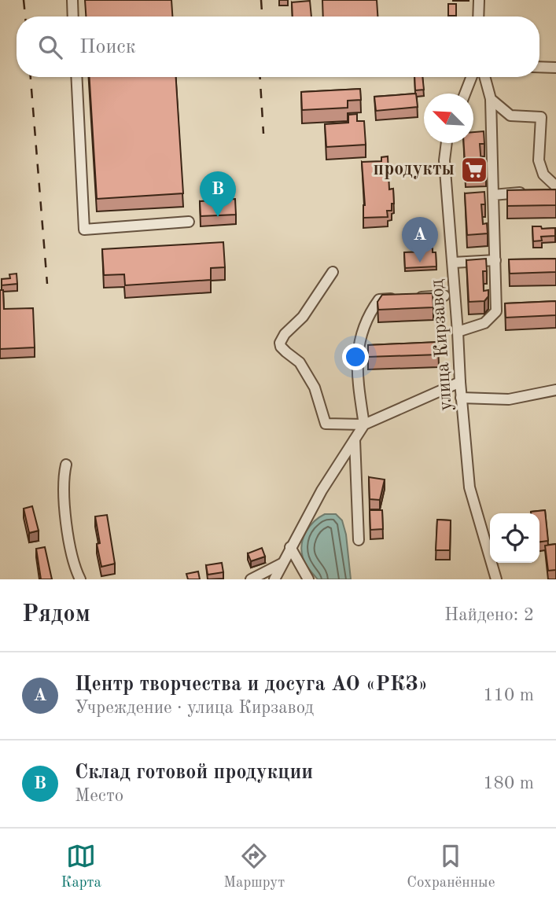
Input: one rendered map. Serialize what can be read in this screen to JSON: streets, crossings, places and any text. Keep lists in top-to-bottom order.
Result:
{
  "streets": {
    "street": ["улица Кирзавод"]
  },
  "places": {
    "supermarket": ["продукты"]
  },
  "north": "top left",
  "page": {
    "search": "Поиск",
    "pins": ["B", "A"],
    "heading": ["Рядом", "Найдено: 2"],
    "list": [
      {
        "mark": "A",
        "name": "Центр творчества и досуга АО «РКЗ»",
        "note": "Учреждение · улица Кирзавод",
        "value": "110 m"
      },
      {
        "mark": "B",
        "name": "Склад готовой продукции",
        "note": "Место",
        "value": "180 m"
      }
    ],
    "nav": ["Карта", "Маршрут", "Сохранённые"]
  }
}
